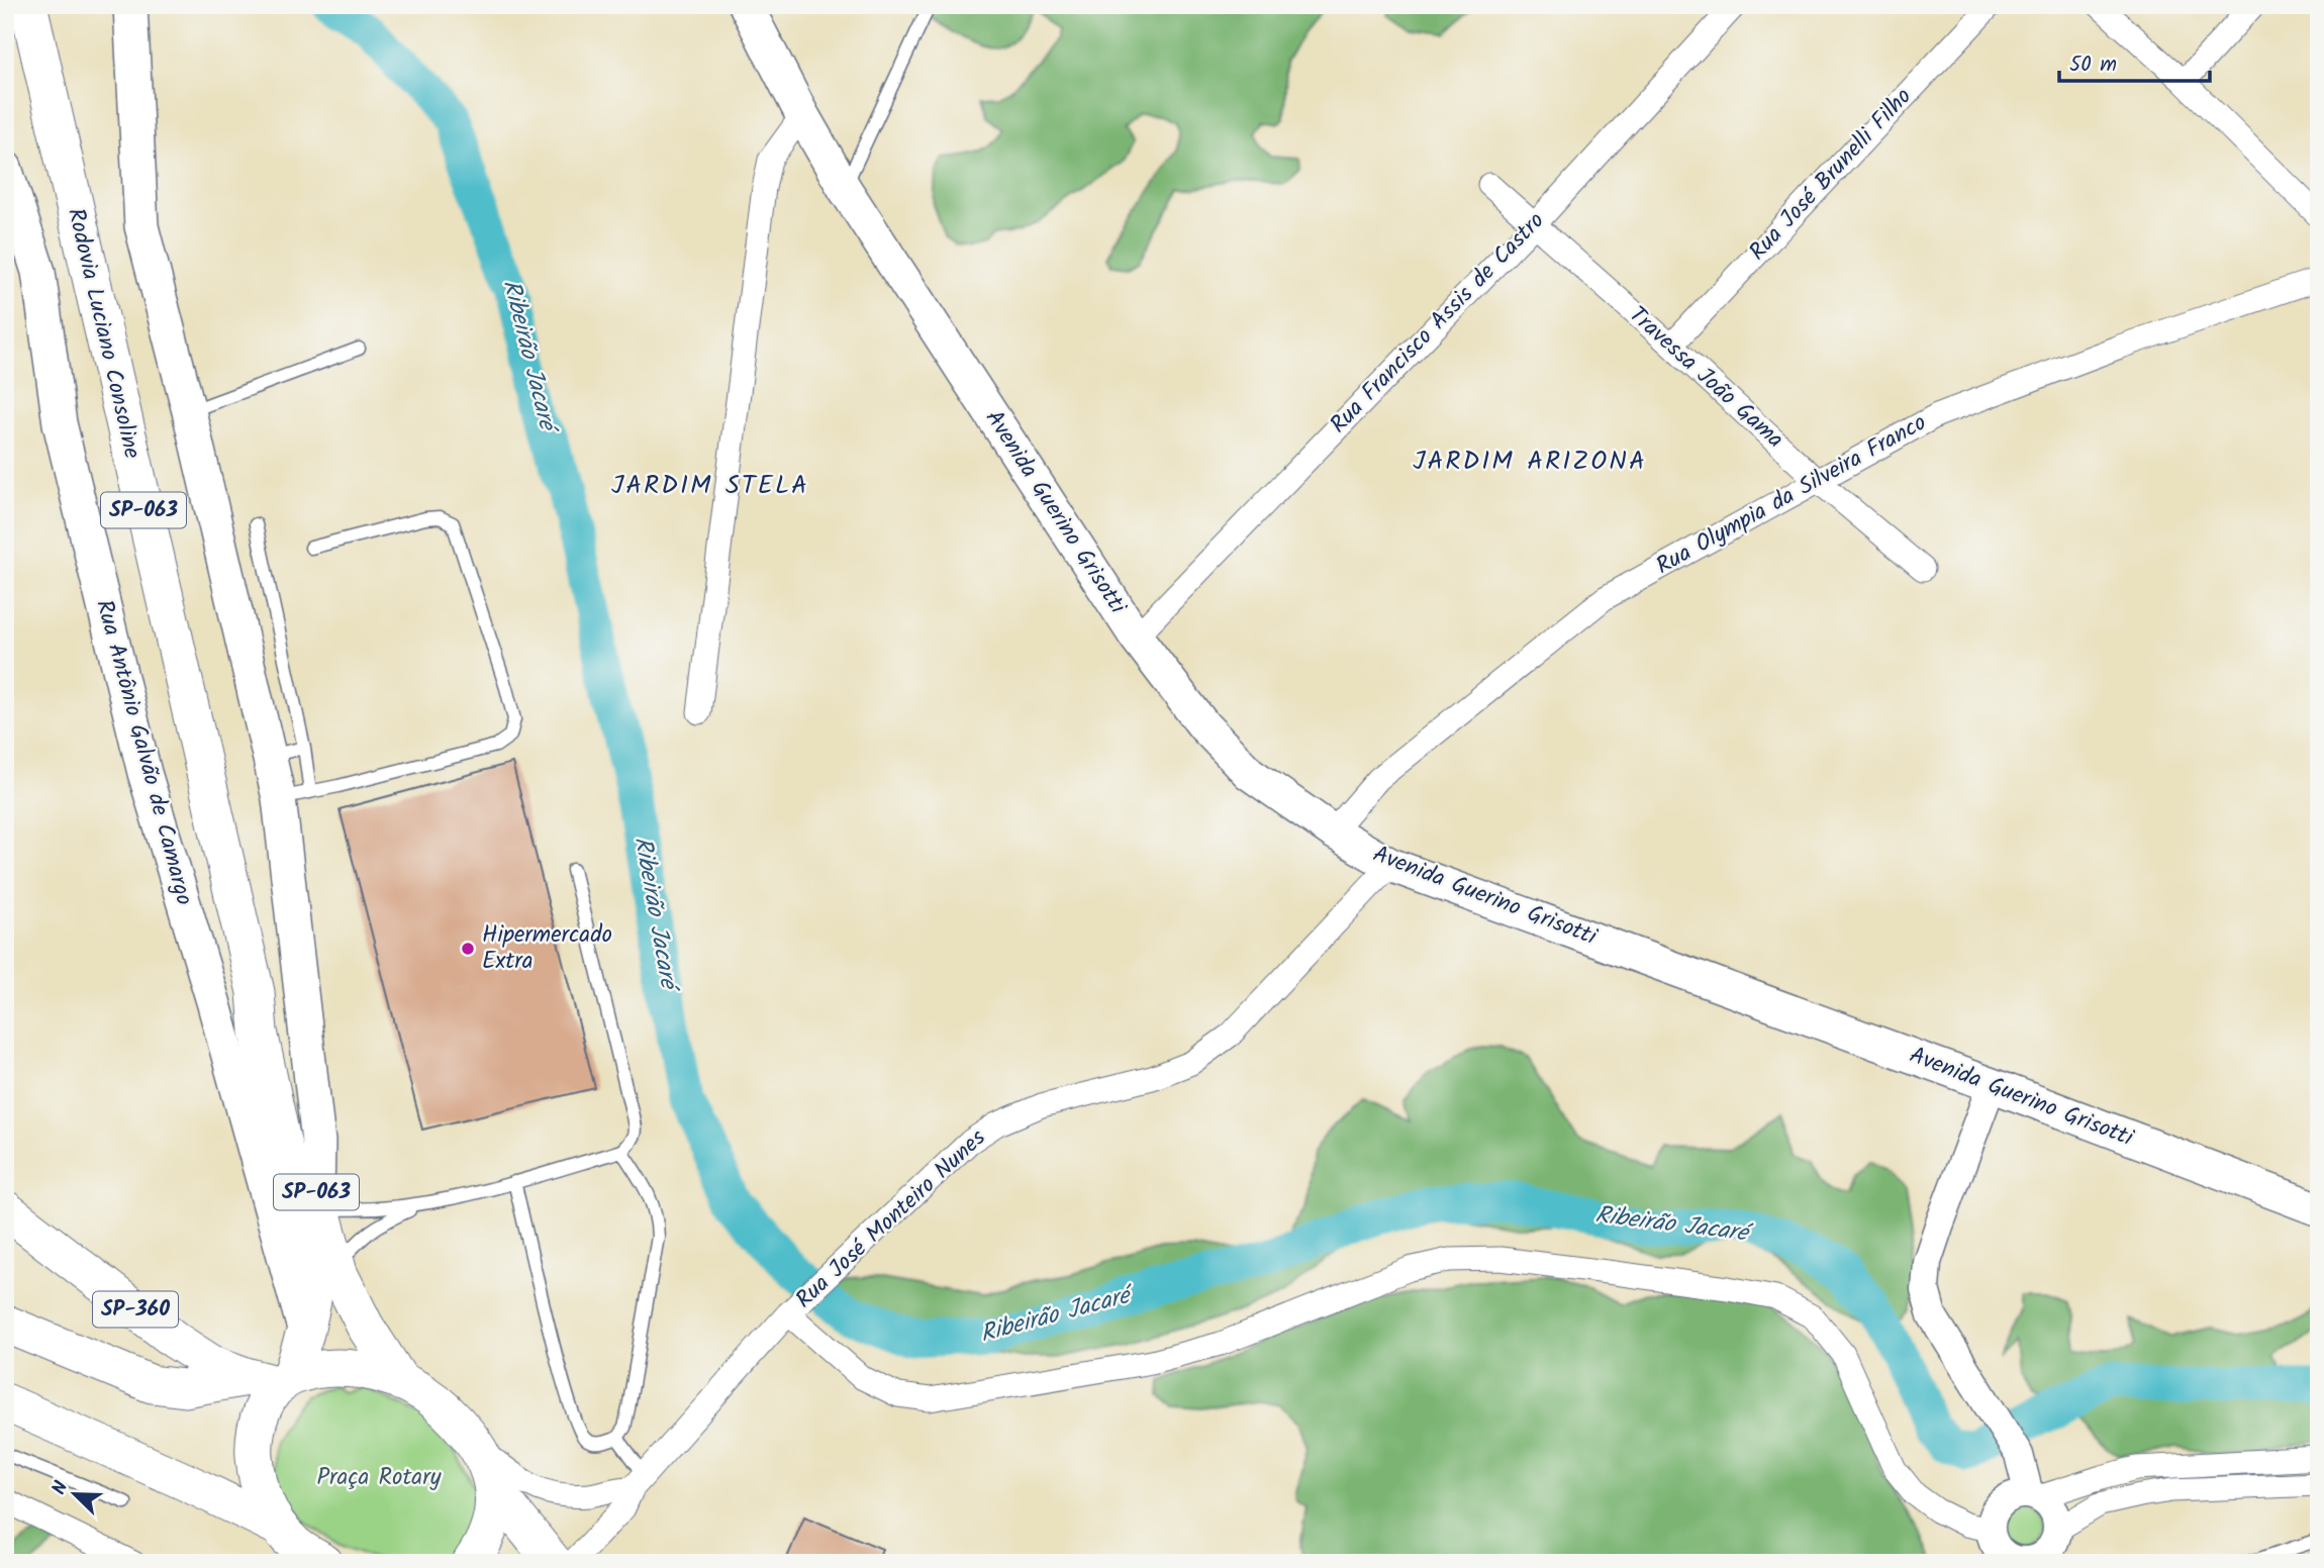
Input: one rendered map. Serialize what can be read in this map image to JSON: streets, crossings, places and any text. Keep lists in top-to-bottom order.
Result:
{
  "streets": {
    "main road": [
      "Rodovia Luciano Consoline",
      "SP-063",
      "Avenida Guerino Grisotti",
      "Rua Antônio Galvão de Camargo",
      "SP-360"
    ],
    "street": [
      "Rua José Brunelli Filho",
      "Rua Francisco Assis de Castro",
      "Travessa João Gama",
      "Rua Olympia da Silveira Franco",
      "Rua José Monteiro Nunes"
    ]
  },
  "crossings": [
    ["Rua José Brunelli Filho", "Travessa João Gama"],
    ["Rua Francisco Assis de Castro", "Travessa João Gama"],
    ["Rua Francisco Assis de Castro", "Avenida Guerino Grisotti"],
    ["Rodovia Luciano Consoline", "SP-063"],
    ["Rodovia Luciano Consoline", "Rua Antônio Galvão de Camargo"],
    ["Rodovia Luciano Consoline", "SP-360"],
    ["Travessa João Gama", "Rua Olympia da Silveira Franco"],
    ["Rua Olympia da Silveira Franco", "Avenida Guerino Grisotti"],
    ["SP-063", "SP-360"],
    ["Avenida Guerino Grisotti", "Rua José Monteiro Nunes"]
  ],
  "districts": ["JARDIM ARIZONA", "JARDIM STELA"],
  "water": ["Ribeirão Jacaré"],
  "parks": ["Praça Rotary"],
  "places": ["Hipermercado Extra"],
  "scale_bar": "50 m",
  "north": "top left"
}
